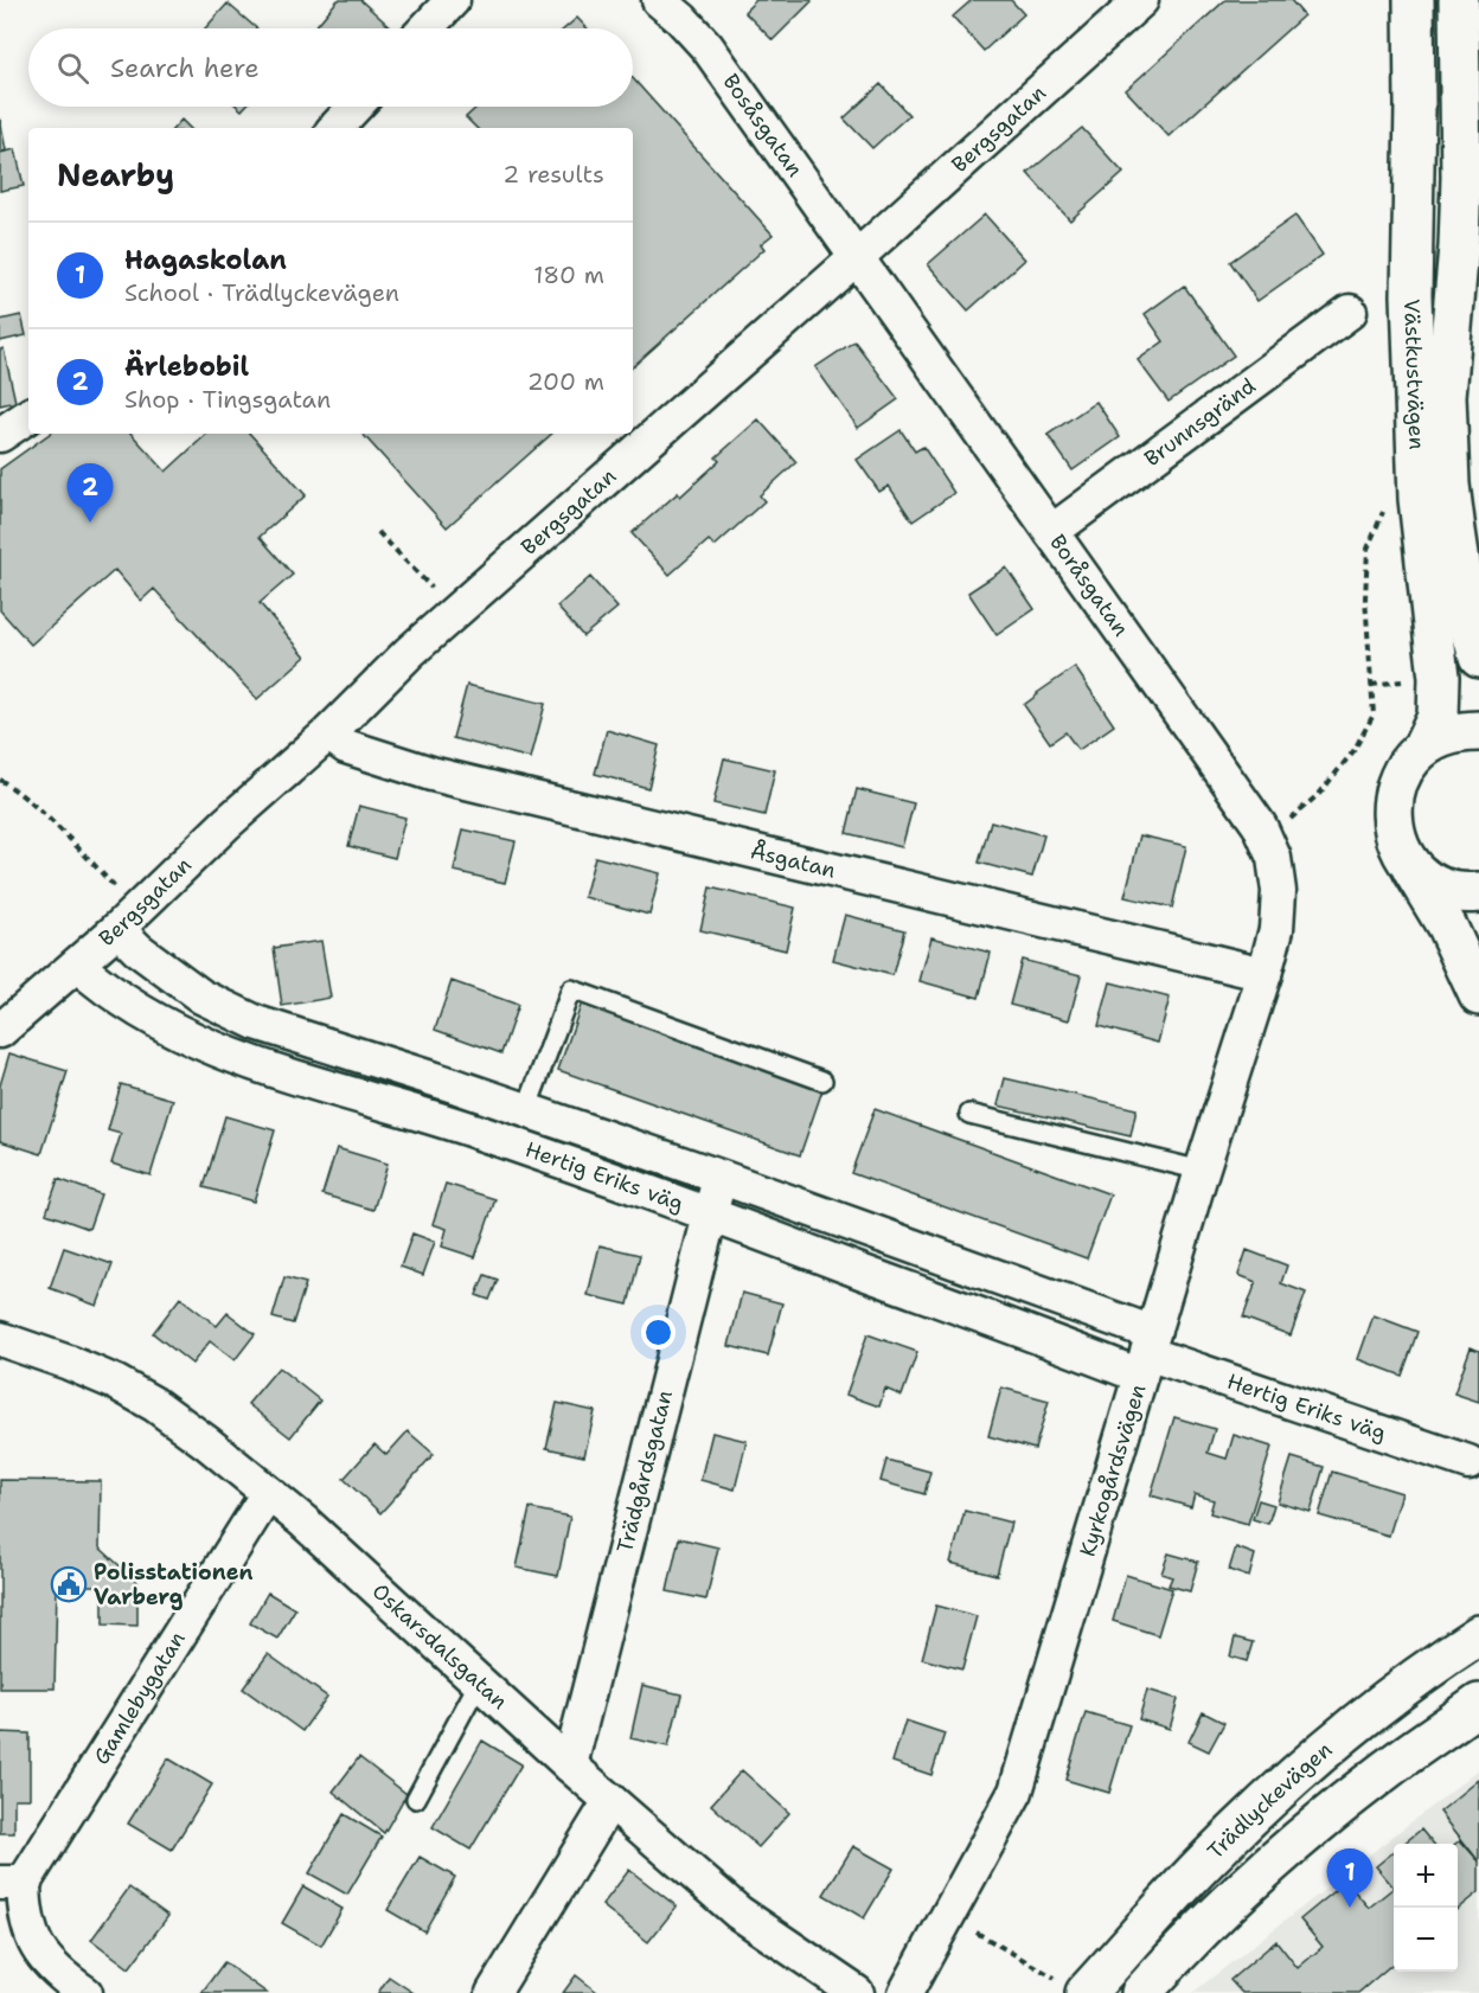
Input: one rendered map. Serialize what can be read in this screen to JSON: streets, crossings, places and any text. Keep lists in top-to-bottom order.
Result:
{
  "streets": {
    "street": [
      "Bosåsgatan",
      "Bergsgatan",
      "Västkustvägen",
      "Brunnsgränd",
      "Boråsgatan",
      "Åsgatan",
      "Hertig Eriks väg",
      "Trädgårdsgatan",
      "Kyrkogårdsvägen",
      "Oskarsdalsgatan",
      "Gamlebygatan",
      "Trädlyckevägen"
    ]
  },
  "crossings": [
    ["Bosåsgatan", "Bergsgatan"],
    ["Bosåsgatan", "Boråsgatan"],
    ["Bergsgatan", "Boråsgatan"],
    ["Bergsgatan", "Åsgatan"],
    ["Bergsgatan", "Hertig Eriks väg"],
    ["Brunnsgränd", "Boråsgatan"],
    ["Boråsgatan", "Kyrkogårdsvägen"],
    ["Åsgatan", "Kyrkogårdsvägen"],
    ["Hertig Eriks väg", "Trädgårdsgatan"],
    ["Hertig Eriks väg", "Kyrkogårdsvägen"],
    ["Trädgårdsgatan", "Oskarsdalsgatan"],
    ["Oskarsdalsgatan", "Gamlebygatan"]
  ],
  "places": {
    "public building": ["Polisstationen Varberg"]
  },
  "page": {
    "search": "Search here",
    "heading": ["Nearby", "2 results"],
    "list": [
      {
        "mark": "1",
        "name": "Hagaskolan",
        "note": "School · Trädlyckevägen",
        "value": "180 m"
      },
      {
        "mark": "2",
        "name": "Ärlebobil",
        "note": "Shop · Tingsgatan",
        "value": "200 m"
      }
    ],
    "pins": ["2", "1"],
    "map_buttons": ["+", "−"]
  }
}
